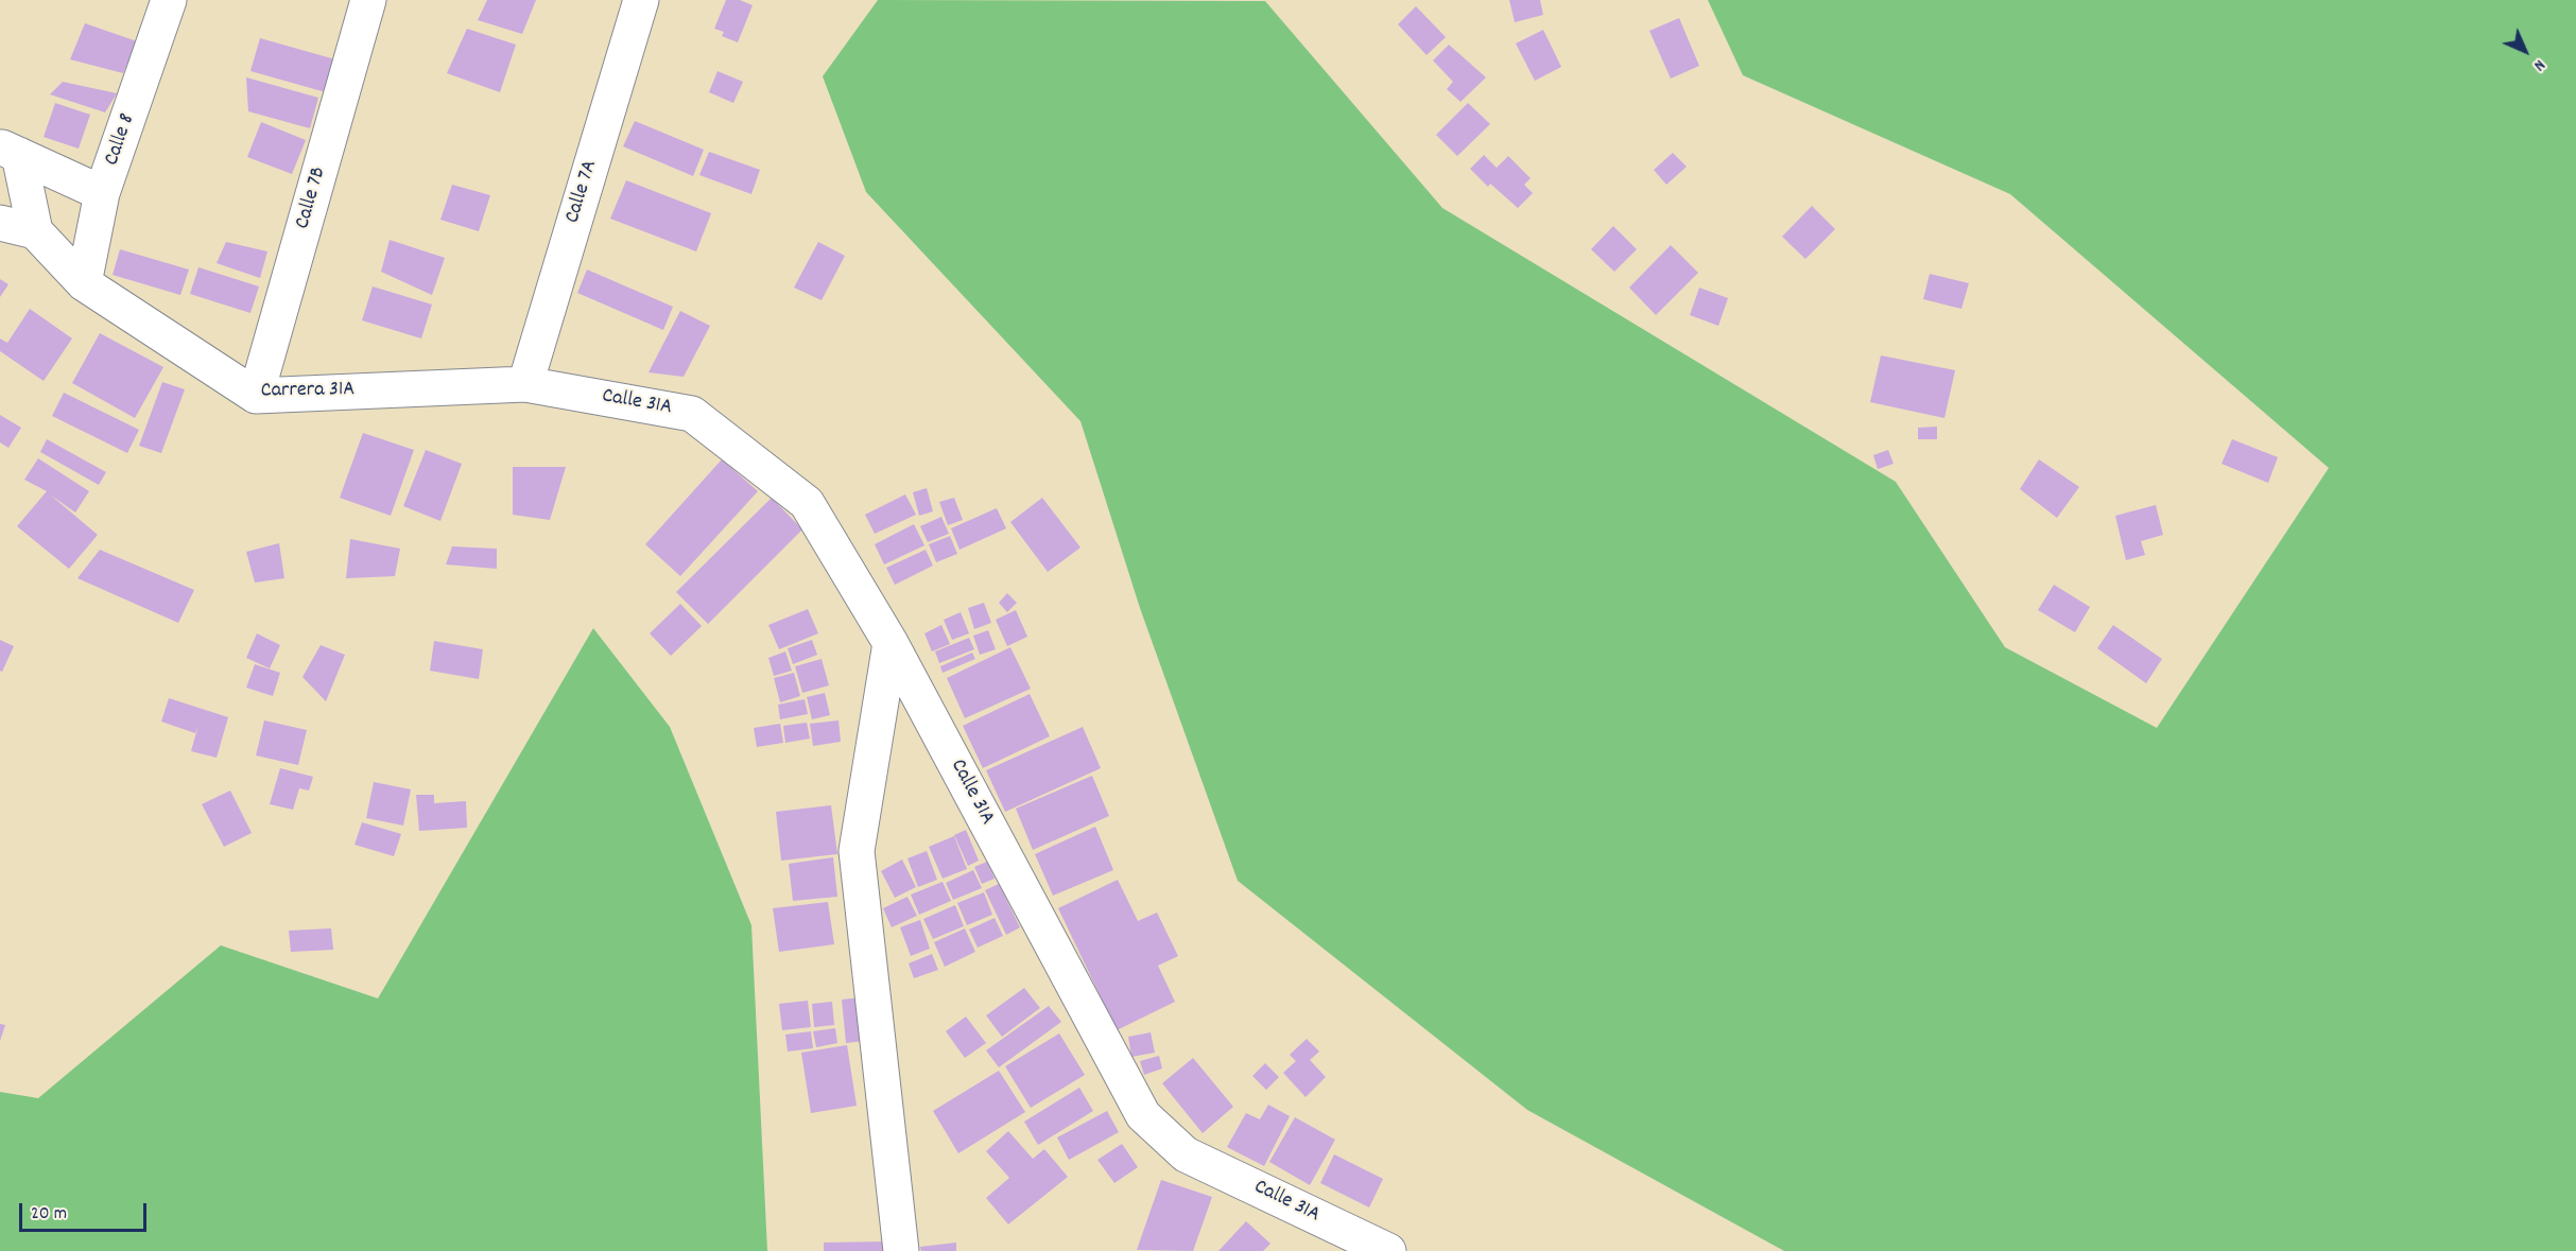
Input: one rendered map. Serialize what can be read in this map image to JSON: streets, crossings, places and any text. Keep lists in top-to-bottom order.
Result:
{
  "streets": {
    "street": [
      "Calle 8",
      "Calle 7A",
      "Calle 7B",
      "Carrera 31A",
      "Calle 31A"
    ]
  },
  "crossings": [
    ["Calle 8", "Carrera 31A"],
    ["Calle 7A", "Carrera 31A"],
    ["Calle 7A", "Calle 31A"],
    ["Calle 7B", "Carrera 31A"],
    ["Carrera 31A", "Calle 31A"]
  ],
  "scale_bar": "20 m",
  "north": "bottom right"
}
